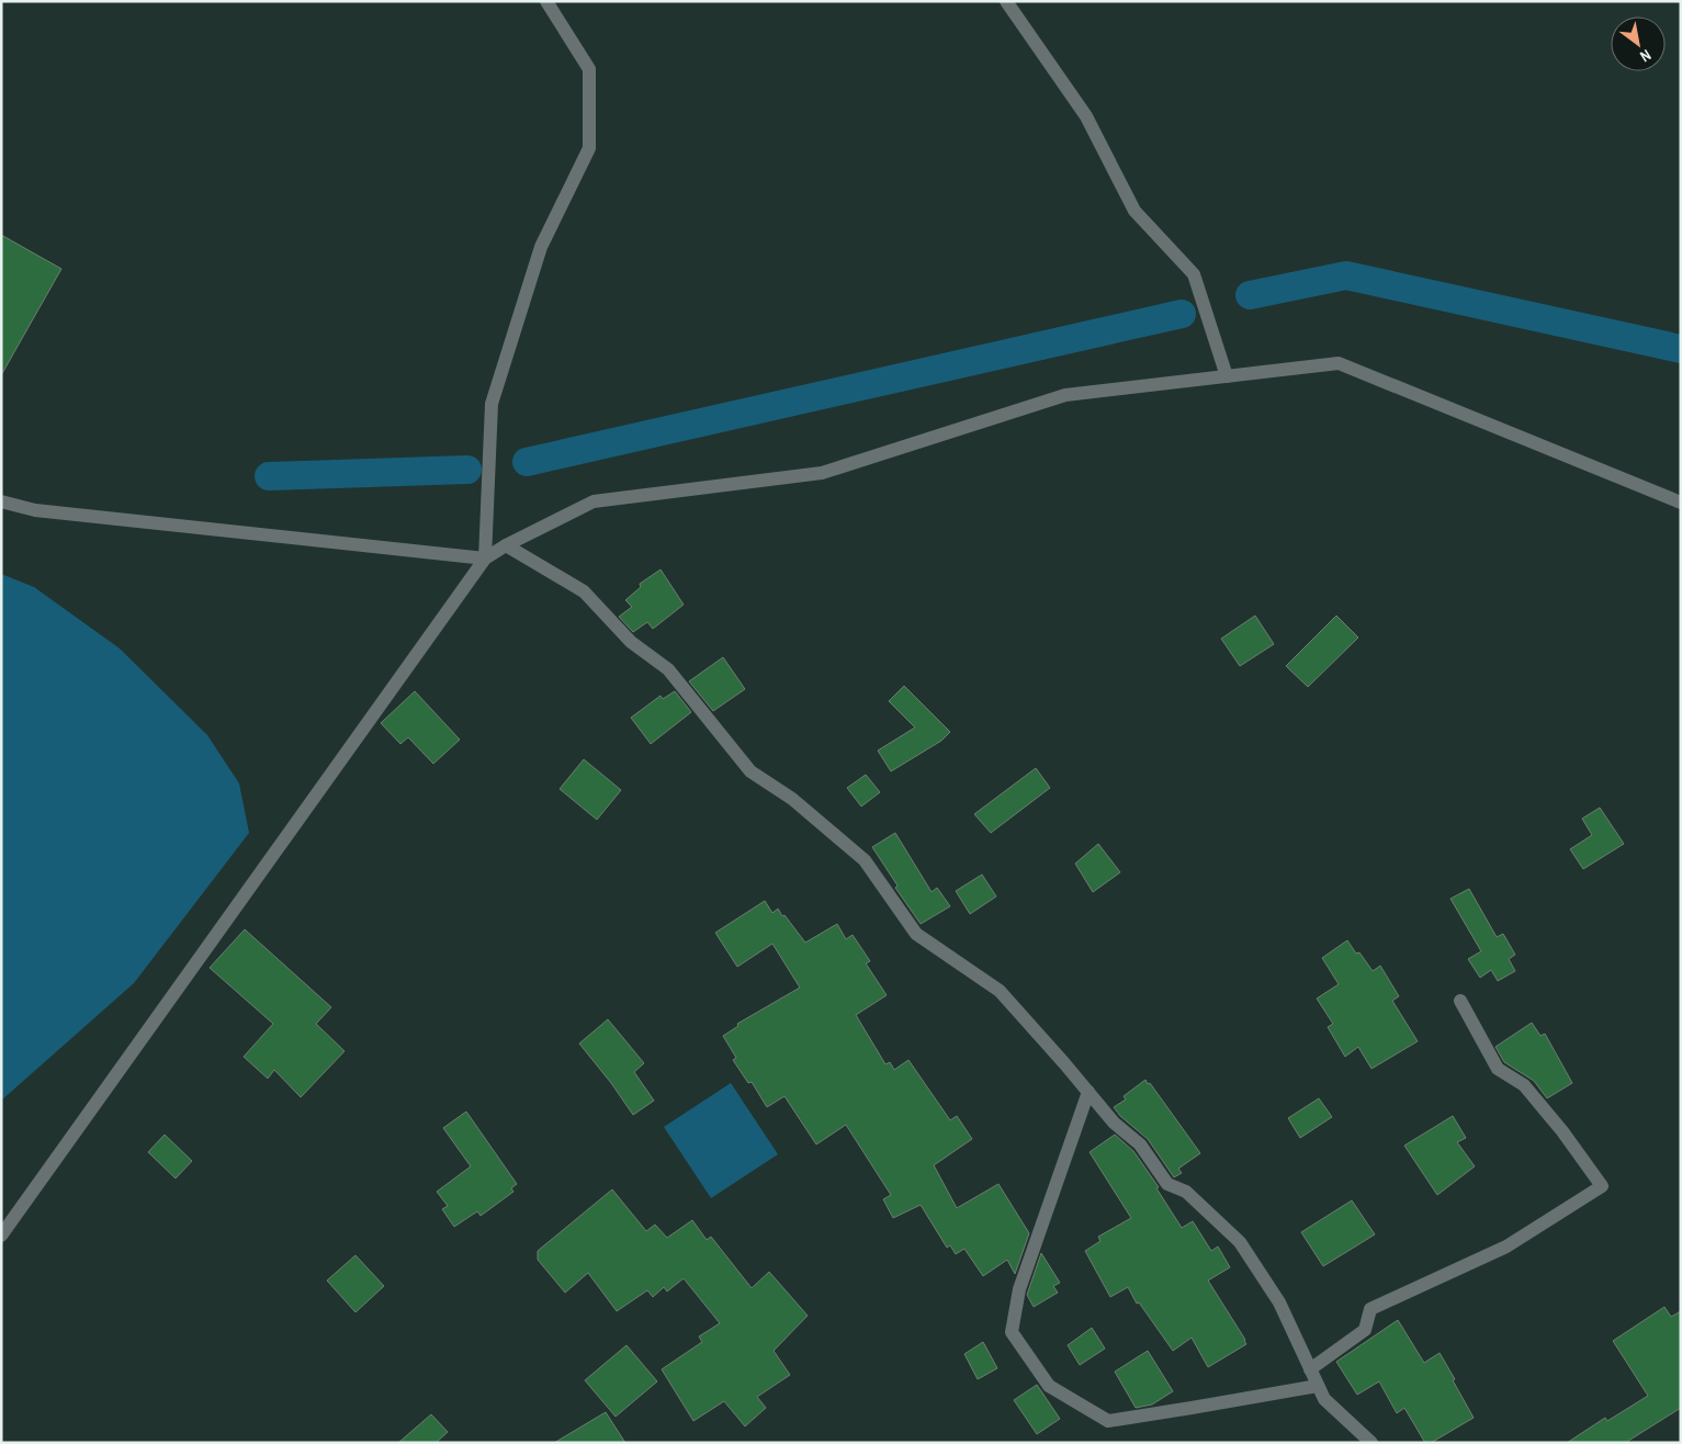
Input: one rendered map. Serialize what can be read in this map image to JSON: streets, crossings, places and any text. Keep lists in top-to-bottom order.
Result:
{
  "north": "bottom right"
}
